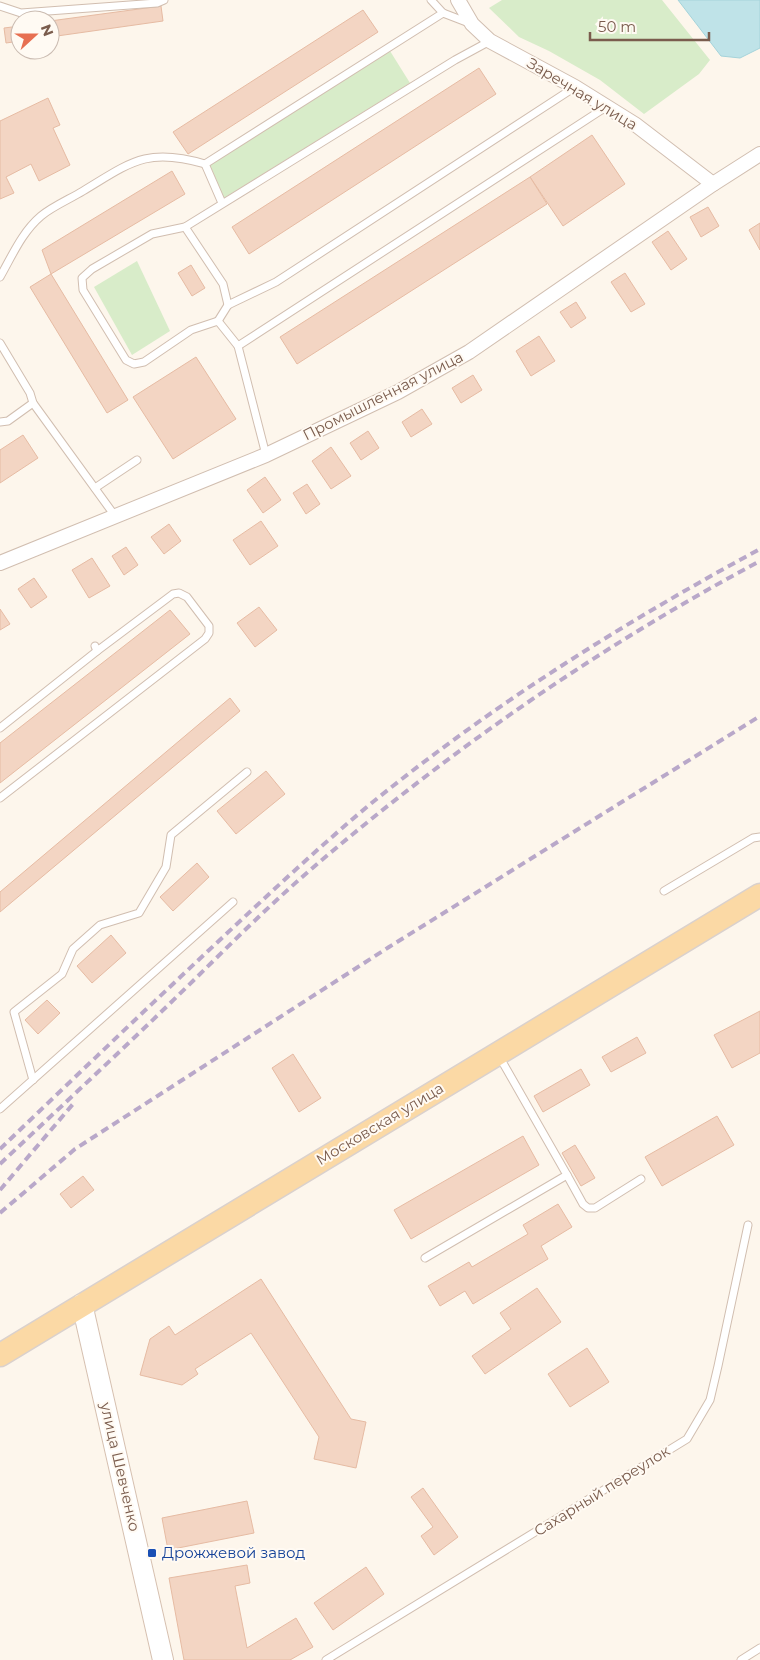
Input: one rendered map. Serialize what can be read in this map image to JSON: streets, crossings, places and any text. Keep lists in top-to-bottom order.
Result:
{
  "streets": {
    "main road": ["Московская улица", "улица Шевченко"],
    "street": ["Заречная улица", "Промышленная улица"],
    "lane": ["Сахарный переулок"]
  },
  "crossings": [
    ["Заречная улица", "Промышленная улица"],
    ["Московская улица", "улица Шевченко"]
  ],
  "places": {
    "transit": ["Дрожжевой завод"]
  },
  "scale_bar": "50 m",
  "north": "right"
}
